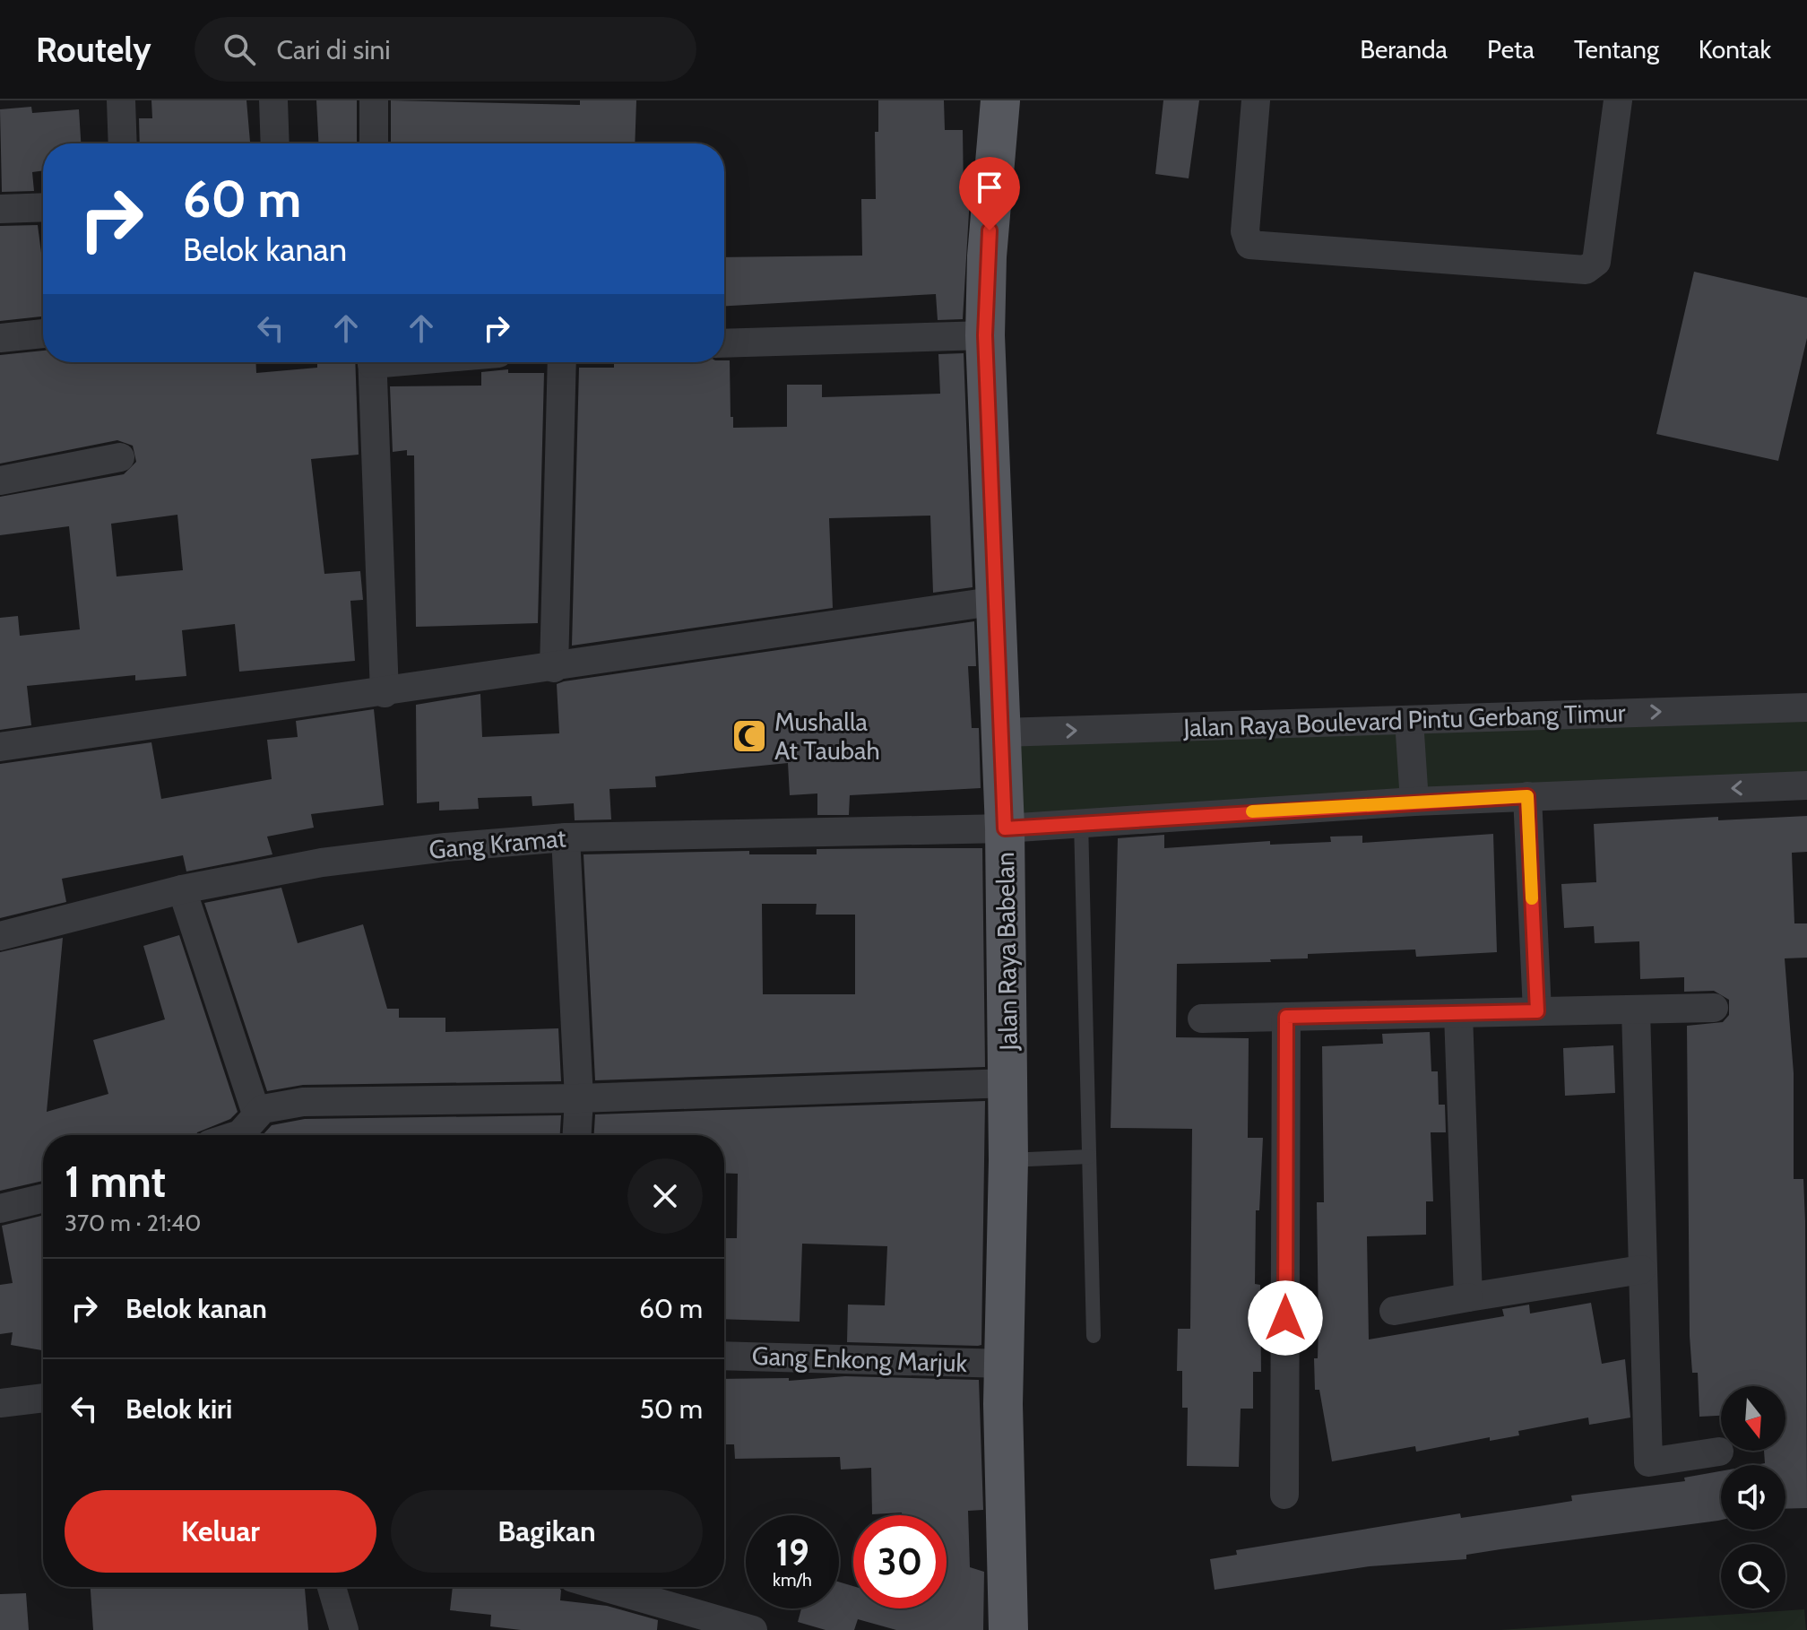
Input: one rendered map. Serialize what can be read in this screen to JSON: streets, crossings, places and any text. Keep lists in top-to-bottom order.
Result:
{
  "streets": {
    "main road": ["Jalan Raya Babelan"],
    "street": ["Jalan Raya Boulevard Pintu Gerbang Timur", "Gang Kramat", "Gang Enkong Marjuk"]
  },
  "crossings": [
    ["Jalan Raya Boulevard Pintu Gerbang Timur", "Jalan Raya Babelan"],
    ["Gang Kramat", "Jalan Raya Babelan"],
    ["Jalan Raya Babelan", "Gang Enkong Marjuk"]
  ],
  "places": {
    "mosque": ["Mushalla At Taubah"]
  },
  "north": "bottom",
  "page": {
    "header": "Routely",
    "search": "Cari di sini",
    "nav": [
      "Beranda",
      "Peta",
      "Tentang",
      "Kontak"
    ],
    "turn": ["60 m", "Belok kanan"],
    "heading": ["1 mnt", "370 m · 21:40"],
    "list": [
      {
        "name": "Belok kanan",
        "value": "60 m"
      },
      {
        "name": "Belok kiri",
        "value": "50 m"
      }
    ],
    "buttons": ["Keluar", "Bagikan"],
    "speed": "19 km/h",
    "limit": "30"
  }
}
